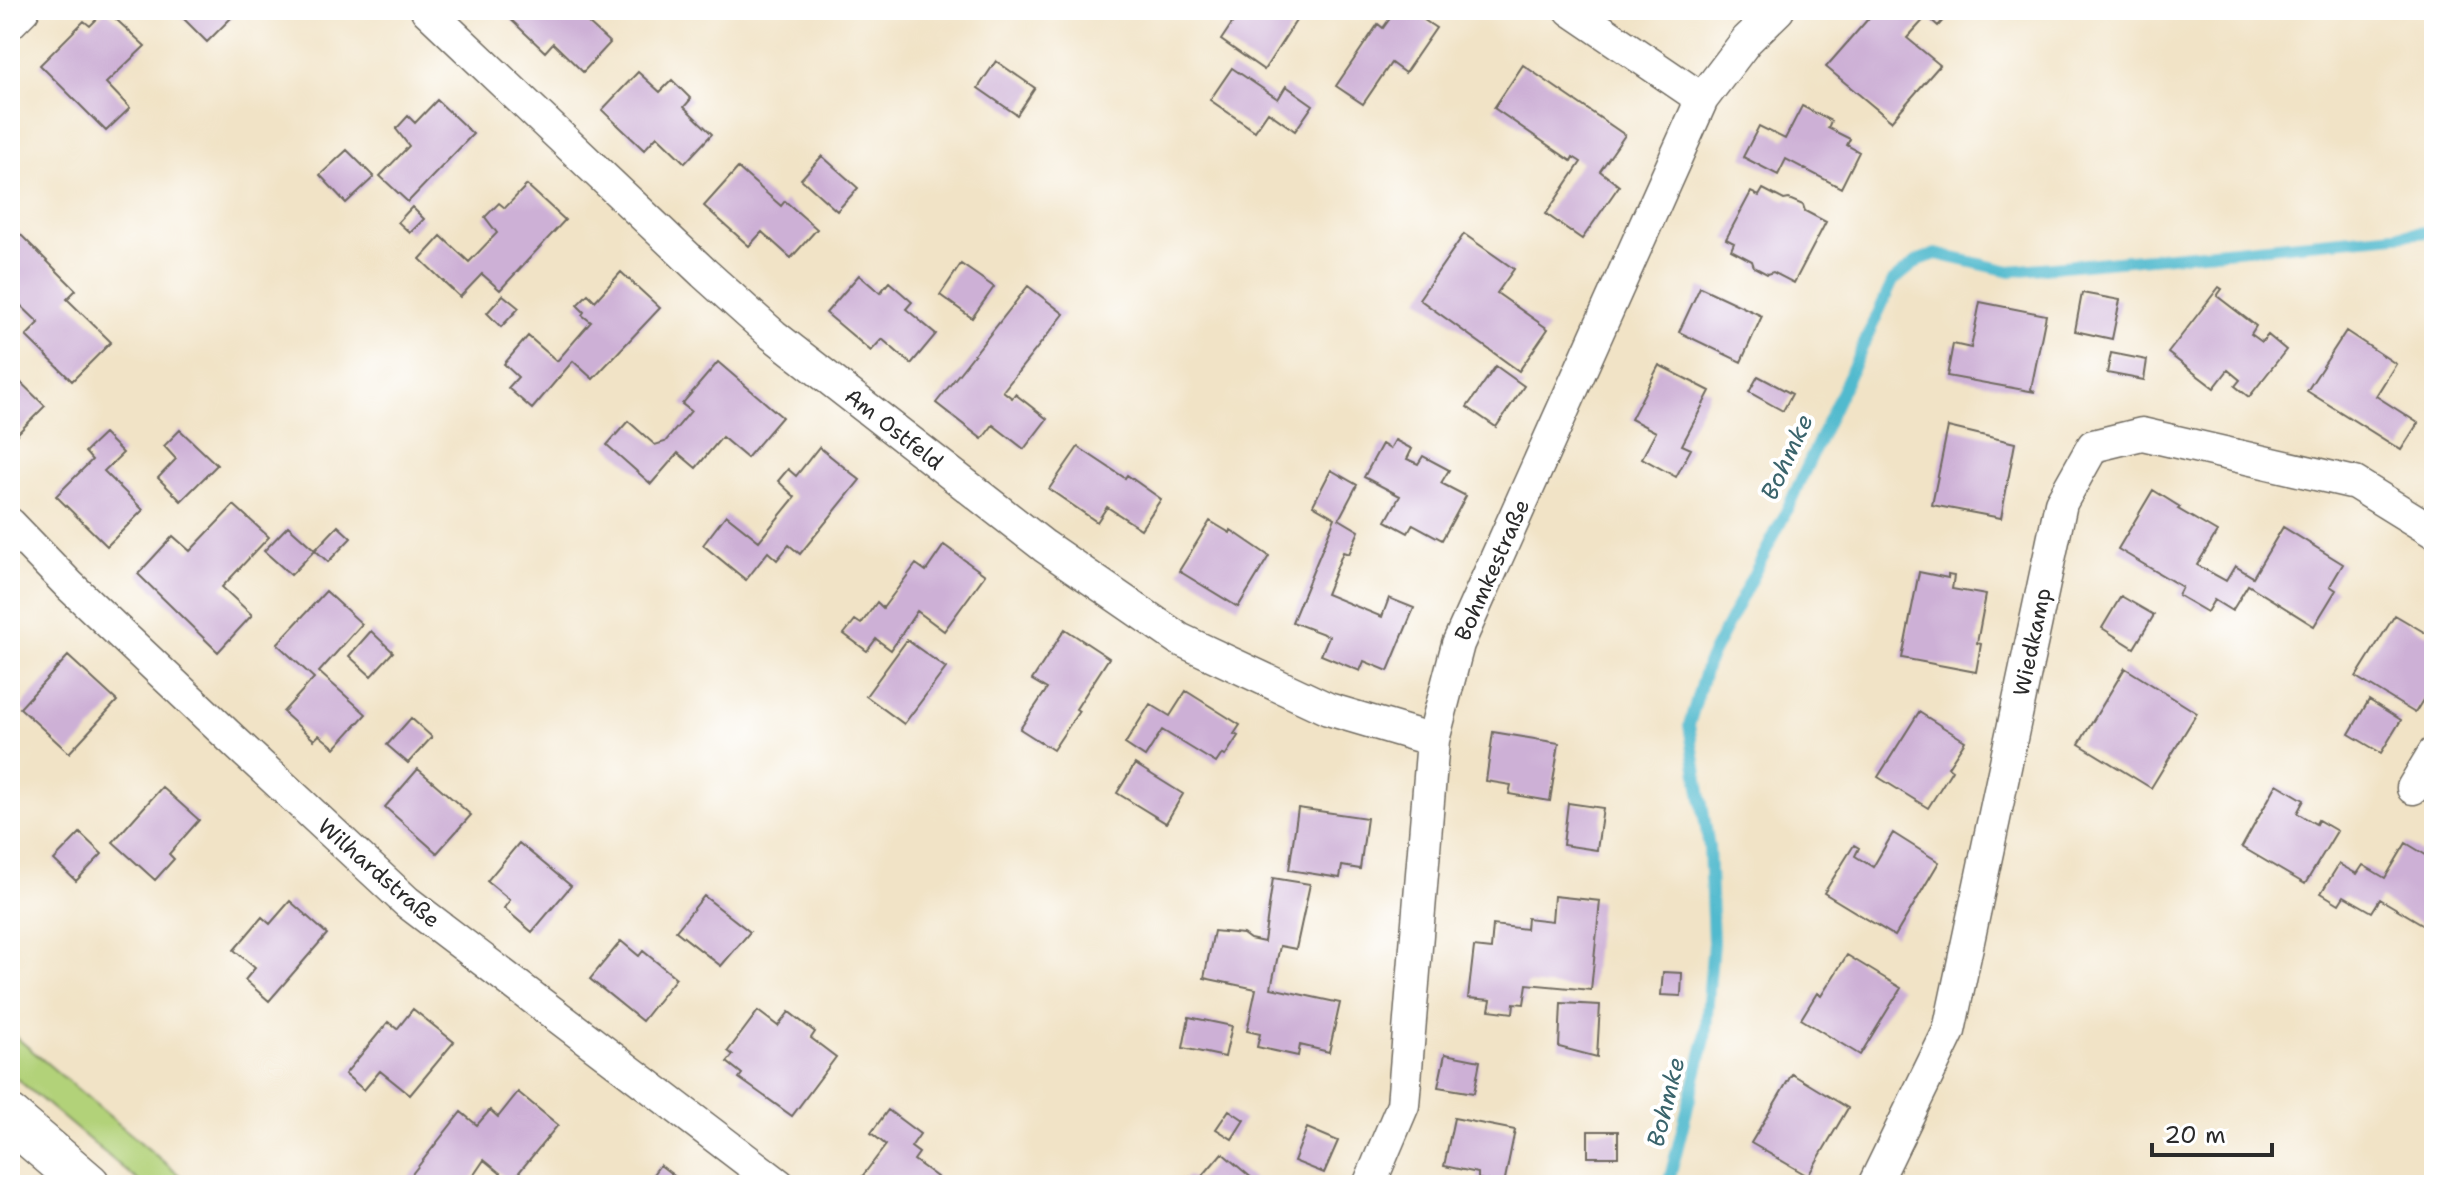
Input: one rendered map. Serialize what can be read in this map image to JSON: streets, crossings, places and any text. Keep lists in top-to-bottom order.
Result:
{
  "streets": {
    "street": [
      "Am Ostfeld",
      "Bohmkestraße",
      "Wiedkamp",
      "Wilhardstraße"
    ]
  },
  "crossings": [
    ["Am Ostfeld", "Bohmkestraße"]
  ],
  "water": ["Bohmke"],
  "scale_bar": "20 m"
}
